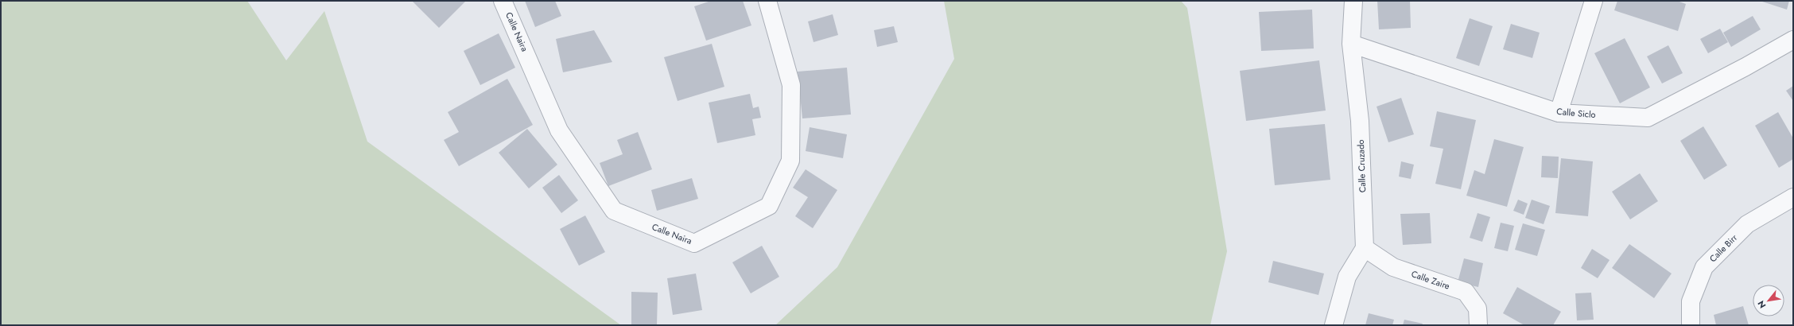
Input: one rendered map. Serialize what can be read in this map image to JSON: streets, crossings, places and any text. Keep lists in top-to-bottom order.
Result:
{
  "streets": {
    "street": [
      "Calle Naira",
      "Calle Siclo",
      "Calle Cruzado",
      "Calle Birr",
      "Calle Zaire"
    ]
  },
  "crossings": [
    ["Calle Siclo", "Calle Cruzado"],
    ["Calle Cruzado", "Calle Zaire"]
  ],
  "north": "bottom left"
}
